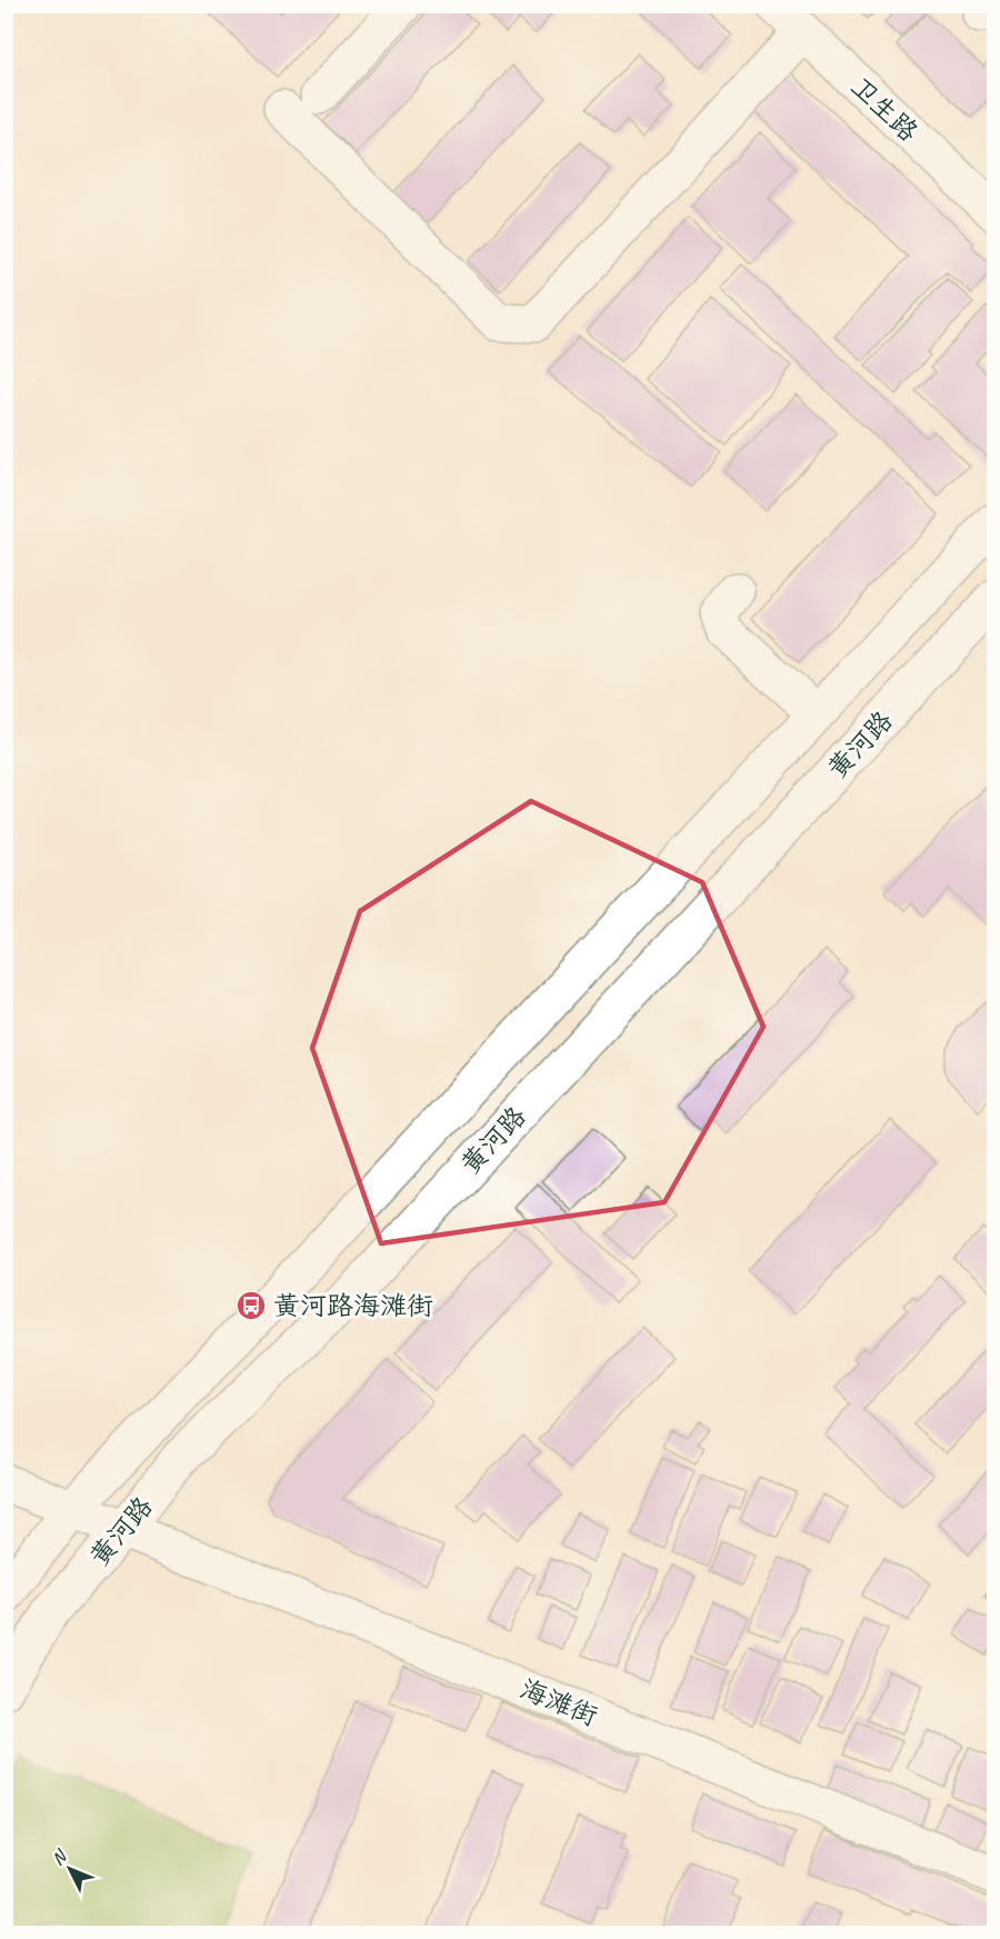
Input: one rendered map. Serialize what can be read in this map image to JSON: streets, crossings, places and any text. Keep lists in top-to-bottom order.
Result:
{
  "streets": {
    "main road": ["卫生路", "黄河路", "海滩街"]
  },
  "crossings": [
    ["黄河路", "海滩街"]
  ],
  "places": {
    "bus stop": ["黄河路海滩街"]
  },
  "north": "top left"
}
